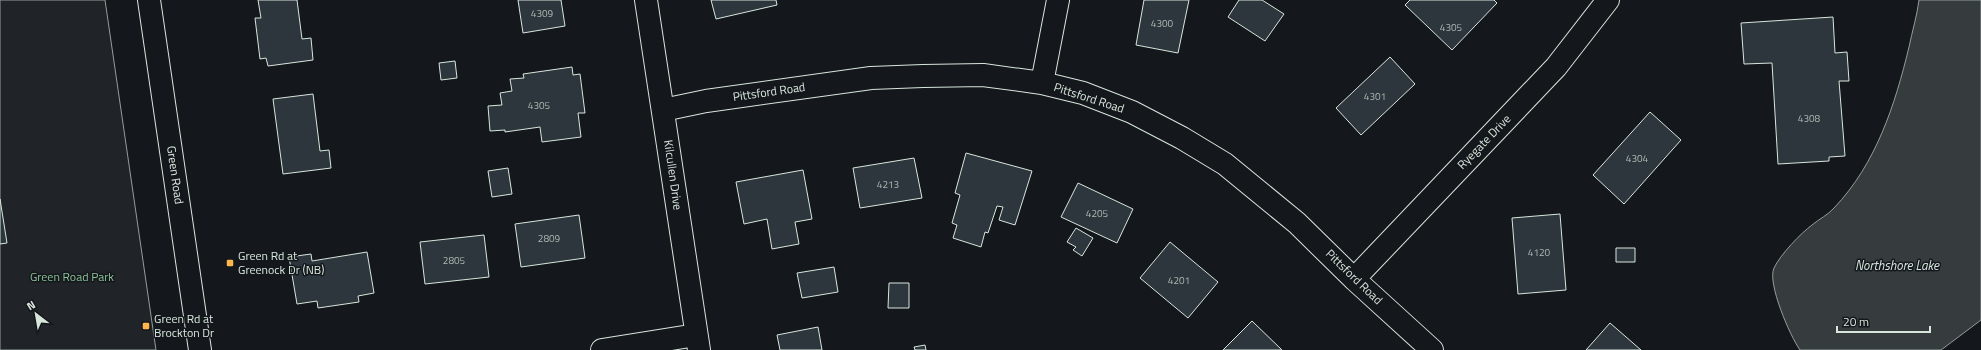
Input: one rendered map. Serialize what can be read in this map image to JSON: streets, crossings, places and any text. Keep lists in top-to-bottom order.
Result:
{
  "streets": {
    "street": [
      "Pittsford Road",
      "Ryegate Drive",
      "Green Road",
      "Kilcullen Drive"
    ]
  },
  "crossings": [
    ["Pittsford Road", "Ryegate Drive"],
    ["Pittsford Road", "Kilcullen Drive"]
  ],
  "water": ["Northshore Lake"],
  "parks": ["Green Road Park"],
  "places": {
    "transit": ["Green Rd at Greenock Dr (NB)", "Green Rd at Brockton Dr"]
  },
  "house_numbers": [
    "4309",
    "4300",
    "4305",
    "4301",
    "4305",
    "4308",
    "4304",
    "4213",
    "4205",
    "2809",
    "4120",
    "2805",
    "4201"
  ],
  "scale_bar": "20 m",
  "north": "top left"
}
